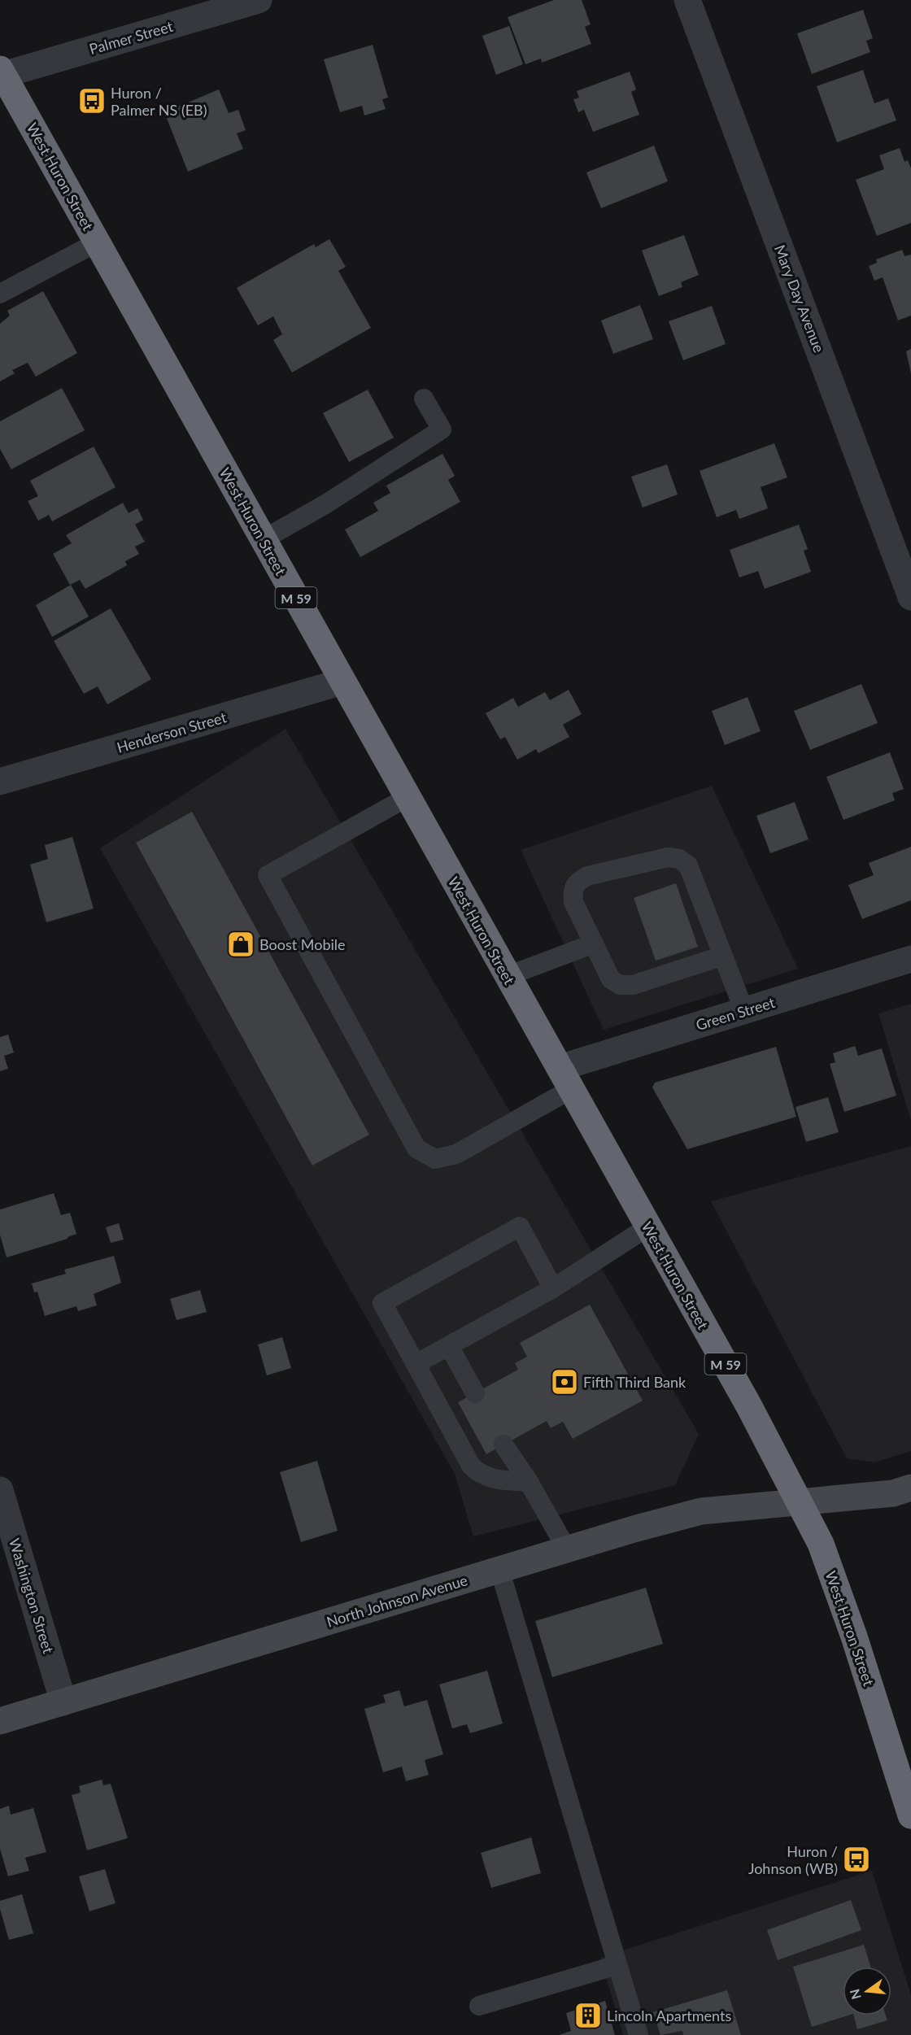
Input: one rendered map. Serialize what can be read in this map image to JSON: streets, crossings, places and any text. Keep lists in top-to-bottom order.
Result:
{
  "streets": {
    "highway": ["West Huron Street", "M 59"],
    "street": [
      "Palmer Street",
      "Mary Day Avenue",
      "Henderson Street",
      "Green Street",
      "Washington Street",
      "North Johnson Avenue"
    ]
  },
  "crossings": [
    ["Palmer Street", "West Huron Street"],
    ["West Huron Street", "Henderson Street"],
    ["West Huron Street", "Green Street"],
    ["West Huron Street", "North Johnson Avenue"],
    ["Washington Street", "North Johnson Avenue"]
  ],
  "places": {
    "bus stop": ["Huron / Palmer NS (EB)", "Huron / Johnson (WB)"],
    "shop": ["Boost Mobile"],
    "bank": ["Fifth Third Bank"],
    "building": ["Lincoln Apartments"]
  },
  "north": "left"
}
